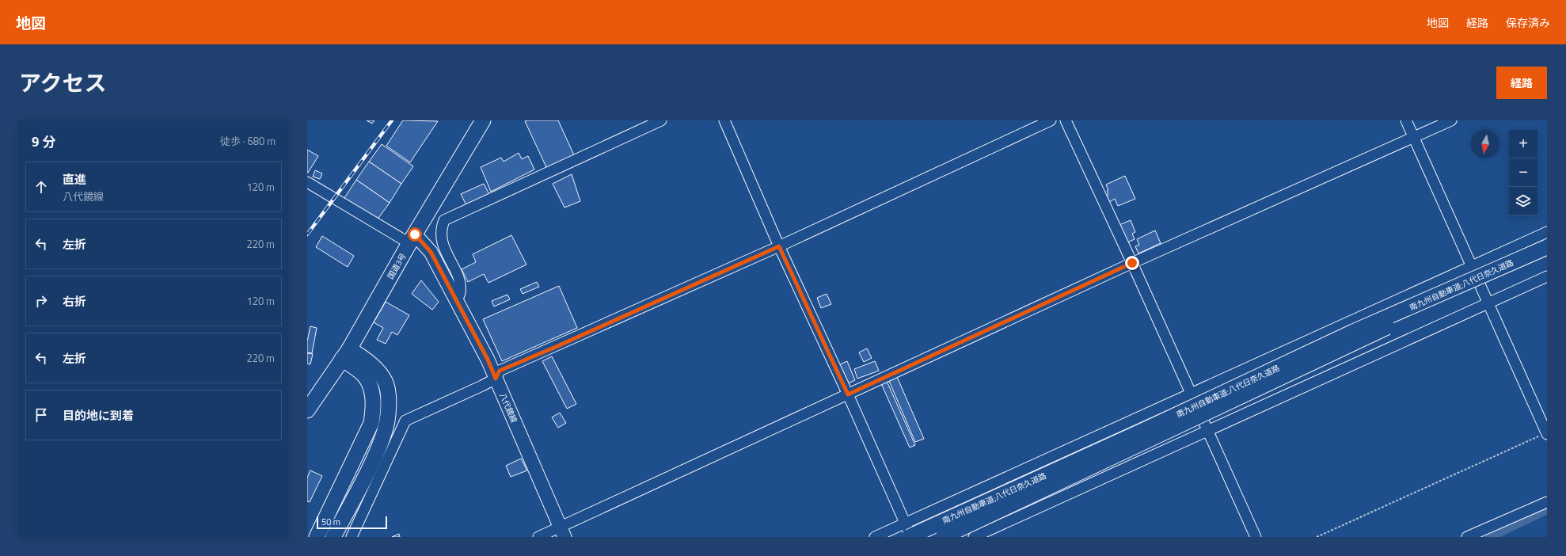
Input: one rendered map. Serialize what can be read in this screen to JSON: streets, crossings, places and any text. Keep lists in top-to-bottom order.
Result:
{
  "streets": {
    "highway": ["国道3号", "南九州自動車道;八代日奈久道路"],
    "main road": ["八代鏡線"]
  },
  "crossings": [
    ["国道3号", "八代鏡線"]
  ],
  "scale_bar": "50 m",
  "north": "bottom",
  "page": {
    "header": "地図",
    "nav": ["地図", "経路", "保存済み"],
    "title": "アクセス",
    "buttons": "経路",
    "heading": ["9 分", "徒歩 · 680 m"],
    "map_buttons": ["+", "−"],
    "list": [
      ["直進", "八代鏡線", "120 m"],
      ["左折", "220 m"],
      ["右折", "120 m"],
      ["左折", "220 m"],
      "目的地に到着"
    ],
    "scale": "50 m"
  }
}
